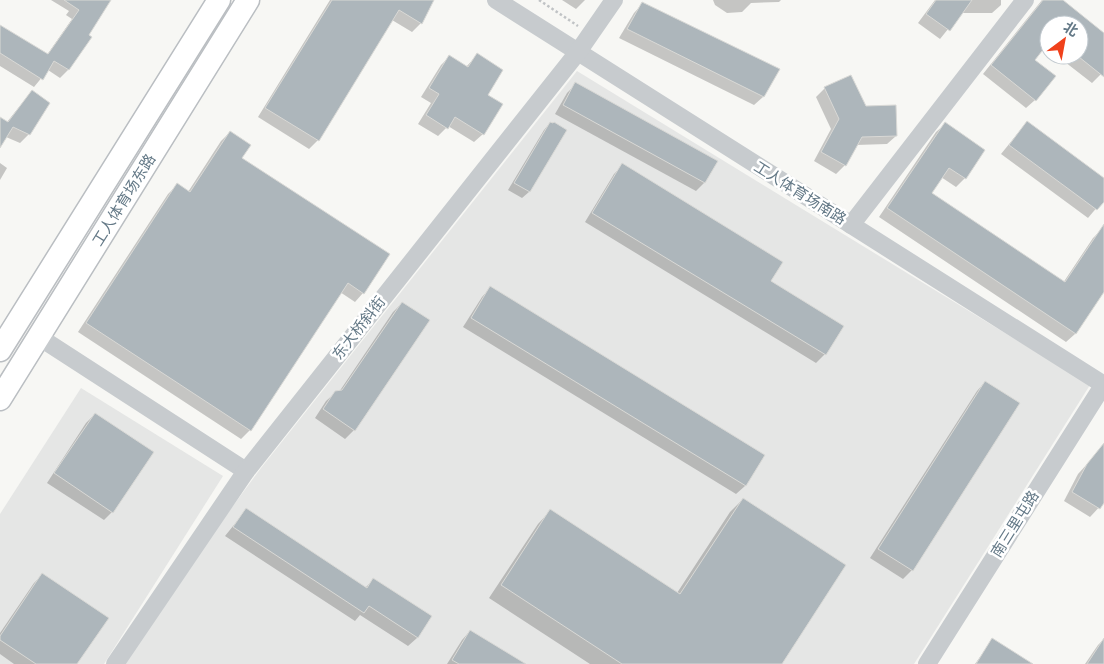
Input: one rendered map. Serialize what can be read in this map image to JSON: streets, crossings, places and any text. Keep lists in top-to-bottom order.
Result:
{
  "streets": {
    "main road": ["工人体育场东路"],
    "street": ["工人体育场南路", "东大桥斜街", "南三里屯路"]
  },
  "crossings": [
    ["工人体育场南路", "东大桥斜街"],
    ["工人体育场南路", "南三里屯路"]
  ],
  "north": "top right"
}
